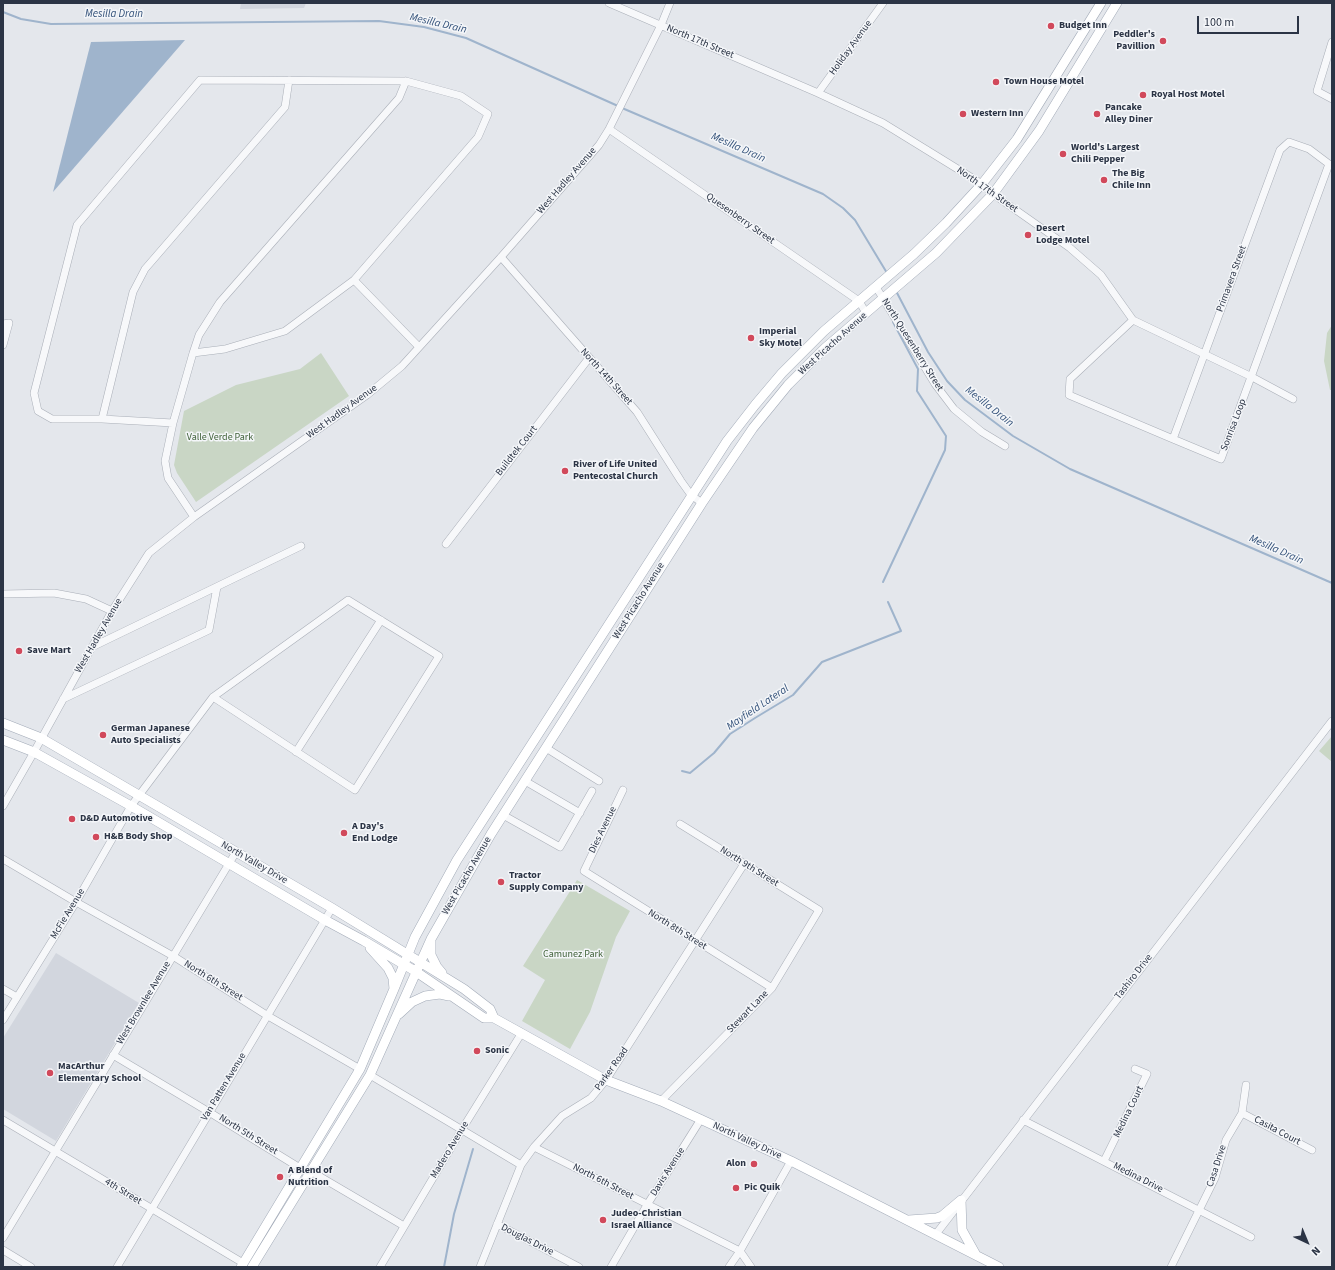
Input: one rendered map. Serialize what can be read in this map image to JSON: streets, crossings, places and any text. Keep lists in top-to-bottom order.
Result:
{
  "streets": {
    "main road": ["West Picacho Avenue", "North Valley Drive"],
    "street": [
      "North 17th Street",
      "Holiday Avenue",
      "West Hadley Avenue",
      "Quesenberry Street",
      "Primavera Street",
      "North Quesenberry Street",
      "North 14th Street",
      "Sonrisa Loop",
      "Buildtek Court",
      "Dies Avenue",
      "North 9th Street",
      "McFie Avenue",
      "North 8th Street",
      "Tashiro Drive",
      "North 6th Street",
      "West Brownlee Avenue",
      "Stewart Lane",
      "Parker Road",
      "Van Patten Avenue",
      "Medina Court",
      "Casita Court",
      "North 5th Street",
      "Madero Avenue",
      "Casa Drive",
      "Davis Avenue",
      "Medina Drive",
      "4th Street",
      "Douglas Drive"
    ]
  },
  "crossings": [
    ["North 17th Street", "Holiday Avenue"],
    ["North 17th Street", "West Hadley Avenue"],
    ["North 17th Street", "Primavera Street"],
    ["North 17th Street", "West Picacho Avenue"],
    ["North 17th Street", "Sonrisa Loop"],
    ["West Hadley Avenue", "Quesenberry Street"],
    ["West Hadley Avenue", "North 14th Street"],
    ["West Hadley Avenue", "North Valley Drive"],
    ["Quesenberry Street", "West Picacho Avenue"],
    ["Primavera Street", "Sonrisa Loop"],
    ["West Picacho Avenue", "North Quesenberry Street"],
    ["West Picacho Avenue", "North 14th Street"],
    ["West Picacho Avenue", "North Valley Drive"],
    ["West Picacho Avenue", "North 6th Street"],
    ["West Picacho Avenue", "North 5th Street"],
    ["West Picacho Avenue", "4th Street"],
    ["North 14th Street", "Buildtek Court"],
    ["Dies Avenue", "North 8th Street"],
    ["North Valley Drive", "McFie Avenue"],
    ["North Valley Drive", "Tashiro Drive"],
    ["North Valley Drive", "West Brownlee Avenue"],
    ["North Valley Drive", "Stewart Lane"],
    ["North Valley Drive", "Parker Road"],
    ["North Valley Drive", "Van Patten Avenue"],
    ["North Valley Drive", "Madero Avenue"],
    ["North Valley Drive", "Davis Avenue"],
    ["North 9th Street", "Stewart Lane"],
    ["North 9th Street", "Parker Road"],
    ["McFie Avenue", "North 6th Street"],
    ["North 8th Street", "Stewart Lane"],
    ["North 8th Street", "Parker Road"],
    ["Tashiro Drive", "Medina Drive"],
    ["North 6th Street", "West Brownlee Avenue"],
    ["North 6th Street", "Parker Road"],
    ["North 6th Street", "Van Patten Avenue"],
    ["North 6th Street", "Davis Avenue"],
    ["West Brownlee Avenue", "North 5th Street"],
    ["West Brownlee Avenue", "4th Street"],
    ["Parker Road", "Douglas Drive"],
    ["Van Patten Avenue", "North 5th Street"],
    ["Van Patten Avenue", "4th Street"],
    ["Medina Court", "Medina Drive"],
    ["Casita Court", "Casa Drive"],
    ["Casa Drive", "Medina Drive"]
  ],
  "water": ["Mesilla Drain", "Mayfield Lateral"],
  "parks": ["Valle Verde Park", "Camunez Park"],
  "places": [
    "Budget Inn",
    "Peddler's Pavillion",
    "Town House Motel",
    "Royal Host Motel",
    "Western Inn",
    "Pancake Alley Diner",
    "World's Largest Chili Pepper",
    "The Big Chile Inn",
    "Desert Lodge Motel",
    "Imperial Sky Motel",
    "River of Life United Pentecostal Church",
    "Save Mart",
    "German Japanese Auto Specialists",
    "D&D Automotive",
    "A Day's End Lodge",
    "H&B Body Shop",
    "Tractor Supply Company",
    "Sonic",
    "MacArthur Elementary School",
    "Alon",
    "A Blend of Nutrition",
    "Pic Quik",
    "Judeo-Christian Israel Alliance"
  ],
  "scale_bar": "100 m",
  "north": "bottom right"
}
